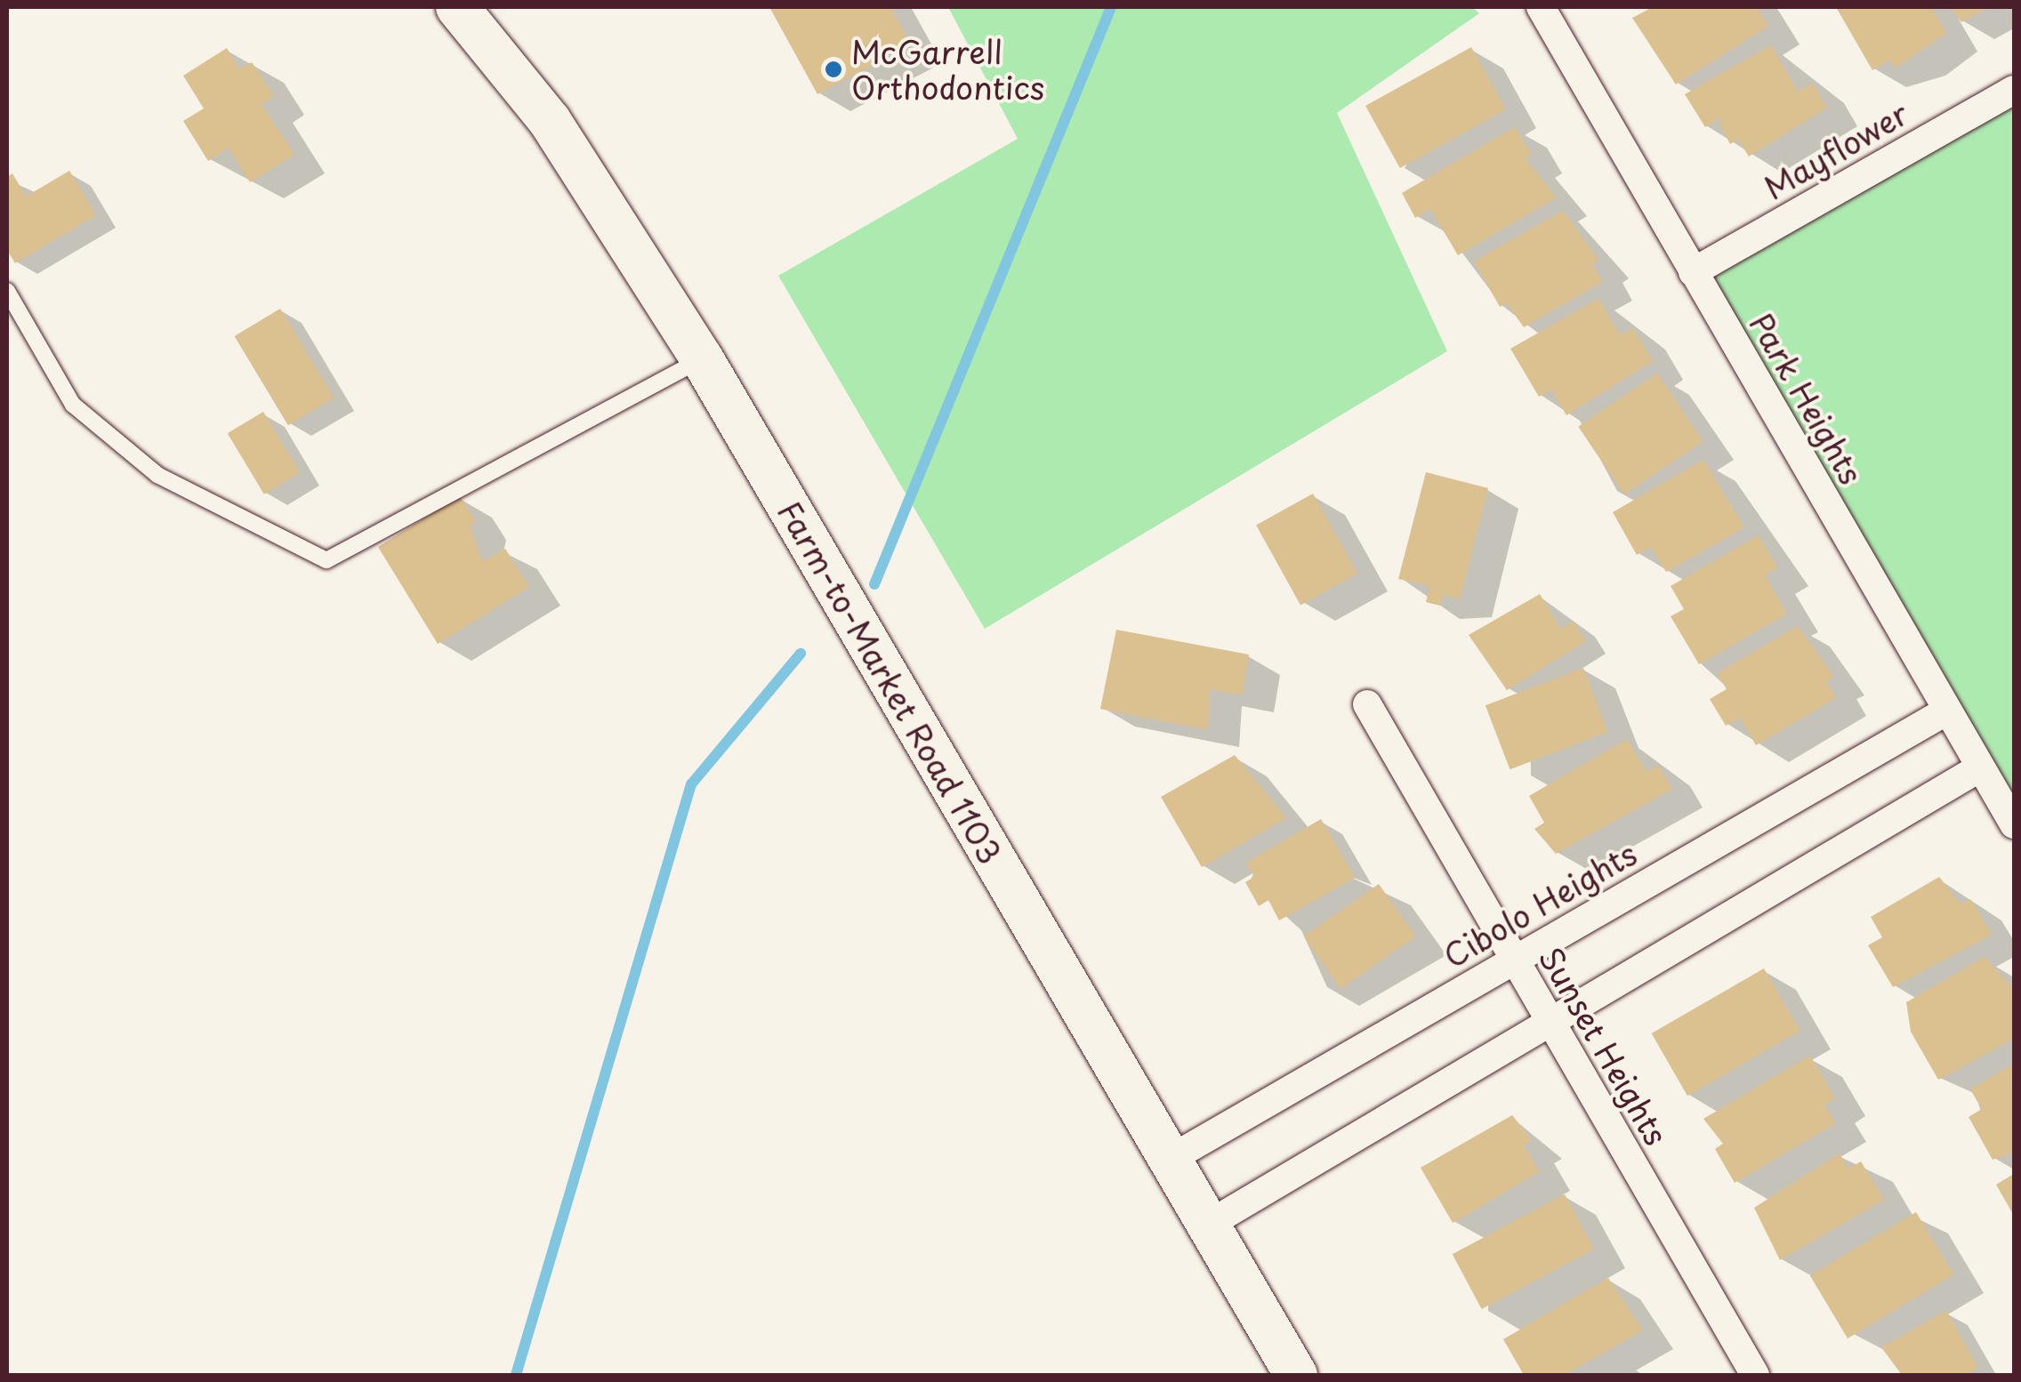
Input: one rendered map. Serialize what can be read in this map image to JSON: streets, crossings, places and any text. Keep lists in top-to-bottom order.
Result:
{
  "streets": {
    "main road": ["Farm-to-Market Road 1103"],
    "street": [
      "Mayflower",
      "Park Heights",
      "Cibolo Heights",
      "Sunset Heights"
    ]
  },
  "crossings": [
    ["Mayflower", "Park Heights"],
    ["Park Heights", "Cibolo Heights"],
    ["Farm-to-Market Road 1103", "Cibolo Heights"],
    ["Cibolo Heights", "Sunset Heights"]
  ],
  "places": ["McGarrell Orthodontics"]
}
